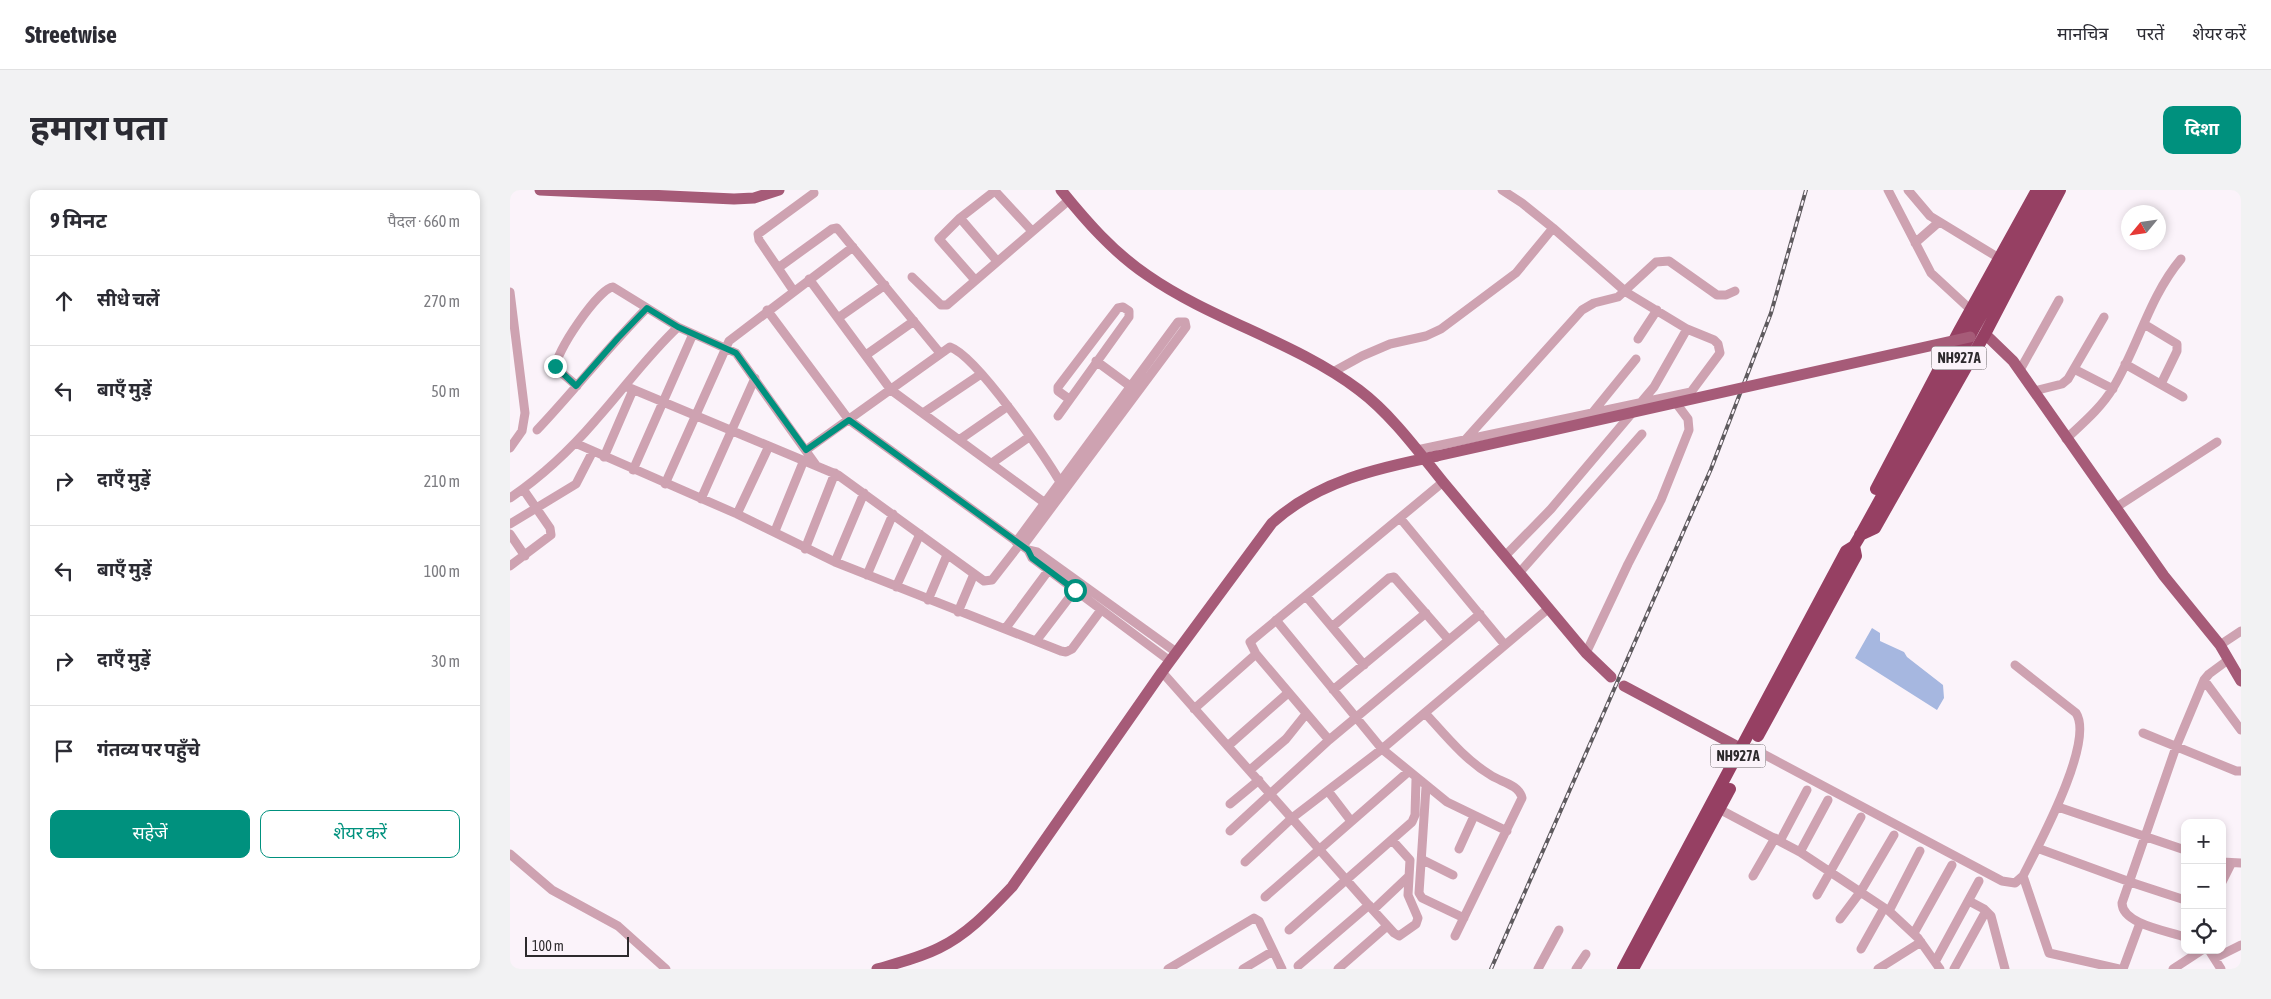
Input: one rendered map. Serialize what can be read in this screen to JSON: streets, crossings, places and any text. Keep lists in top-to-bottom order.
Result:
{
  "streets": {
    "highway": ["NH927A"]
  },
  "scale_bar": "100 m",
  "north": "bottom left",
  "page": {
    "header": "Streetwise",
    "nav": ["मानचित्र", "परतें", "शेयर करें"],
    "buttons": [
      "दिशा",
      ["सहेजें", "शेयर करें"]
    ],
    "title": "हमारा पता",
    "heading": ["9 मिनट", "पैदल · 660 m"],
    "list": [
      ["सीधे चलें", "270 m"],
      ["बाएँ मुड़ें", "50 m"],
      ["दाएँ मुड़ें", "210 m"],
      ["बाएँ मुड़ें", "100 m"],
      ["दाएँ मुड़ें", "30 m"],
      "गंतव्य पर पहुँचे"
    ],
    "map_buttons": ["+", "−"],
    "scale": "100 m"
  }
}
